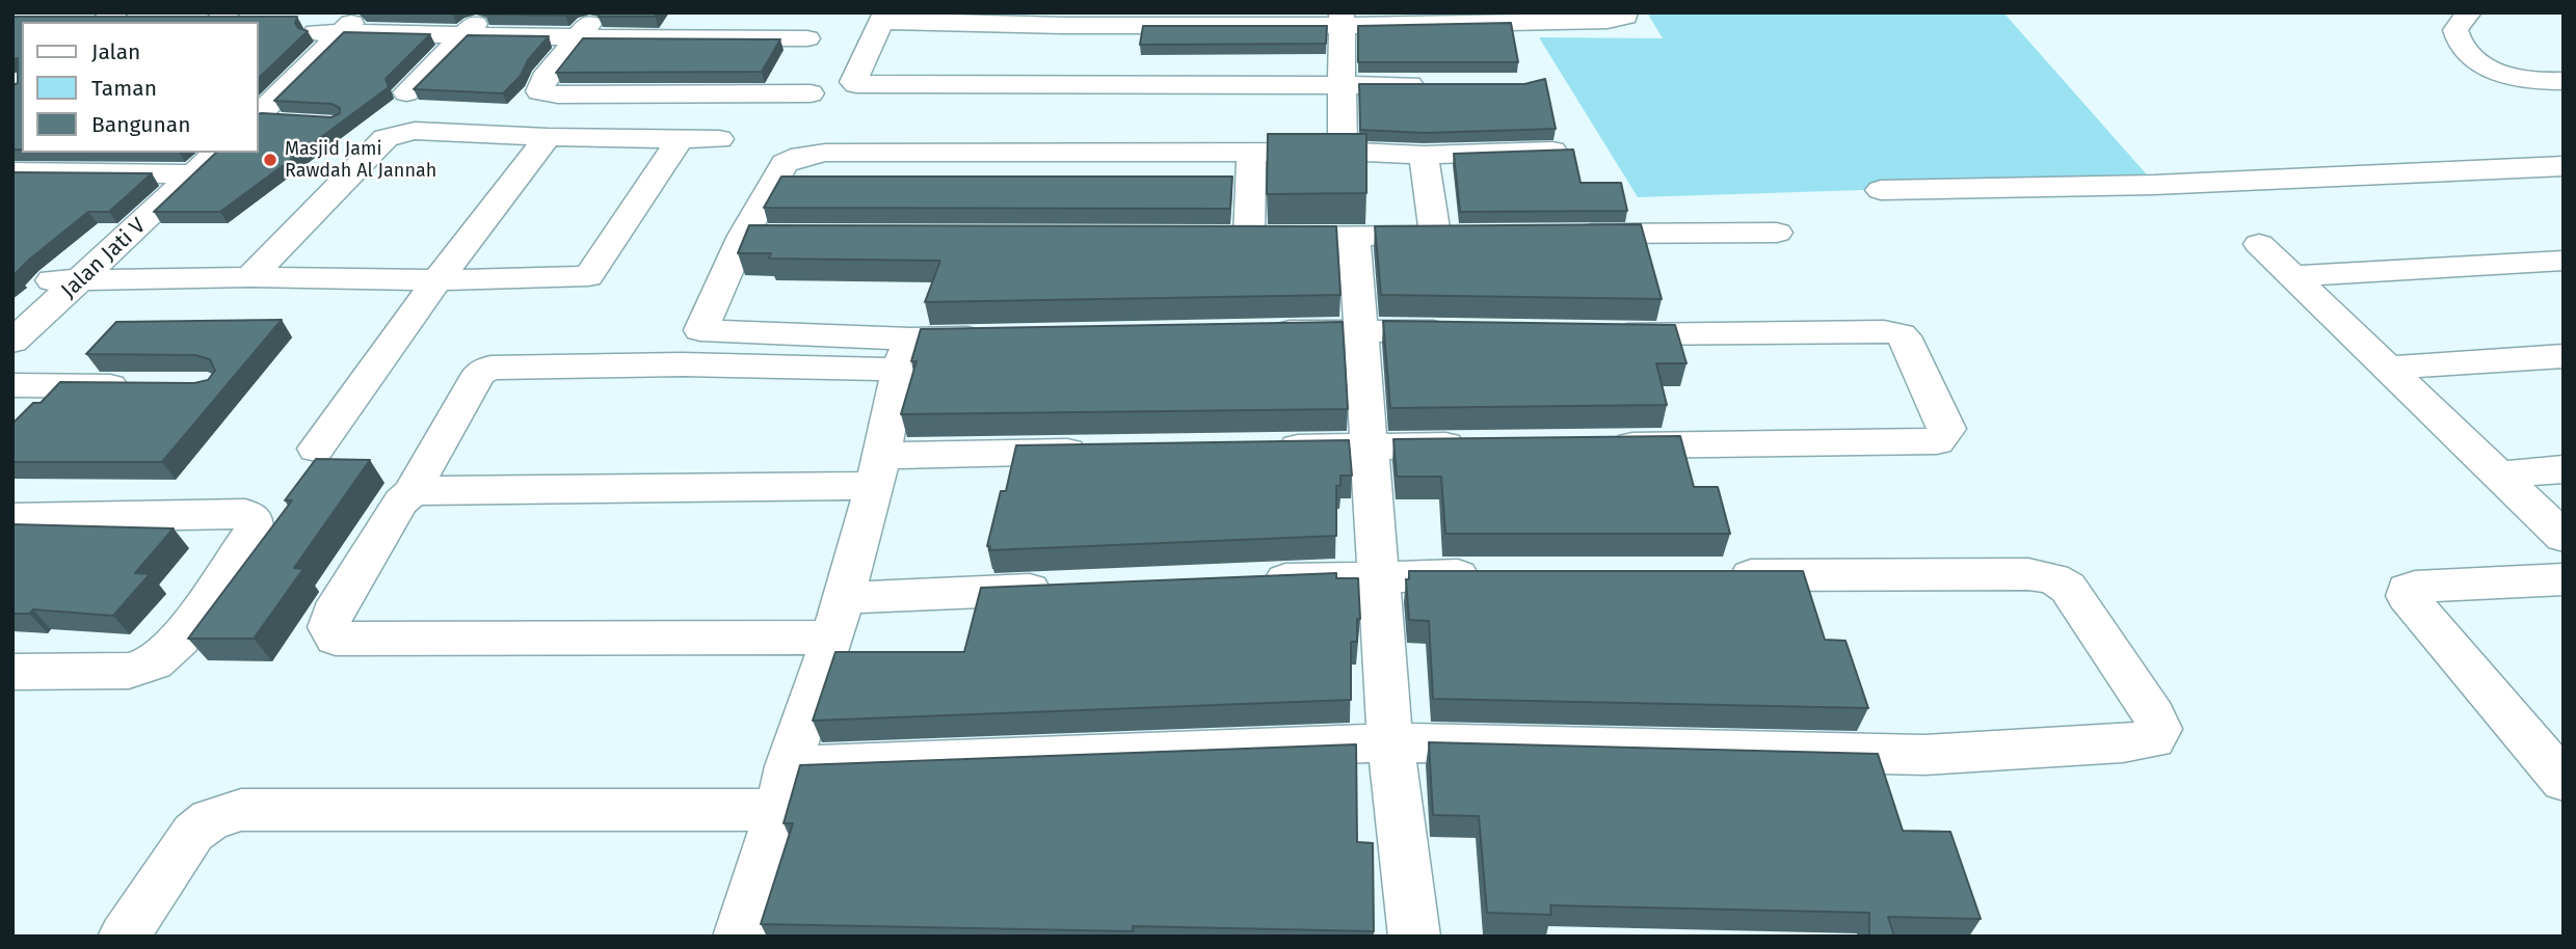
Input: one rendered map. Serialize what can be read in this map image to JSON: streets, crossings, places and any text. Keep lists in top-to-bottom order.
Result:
{
  "streets": {
    "street": ["Jalan Jati V"]
  },
  "places": ["Masjid Jami Rawdah Al Jannah"],
  "legend": ["Jalan", "Taman", "Bangunan"]
}
